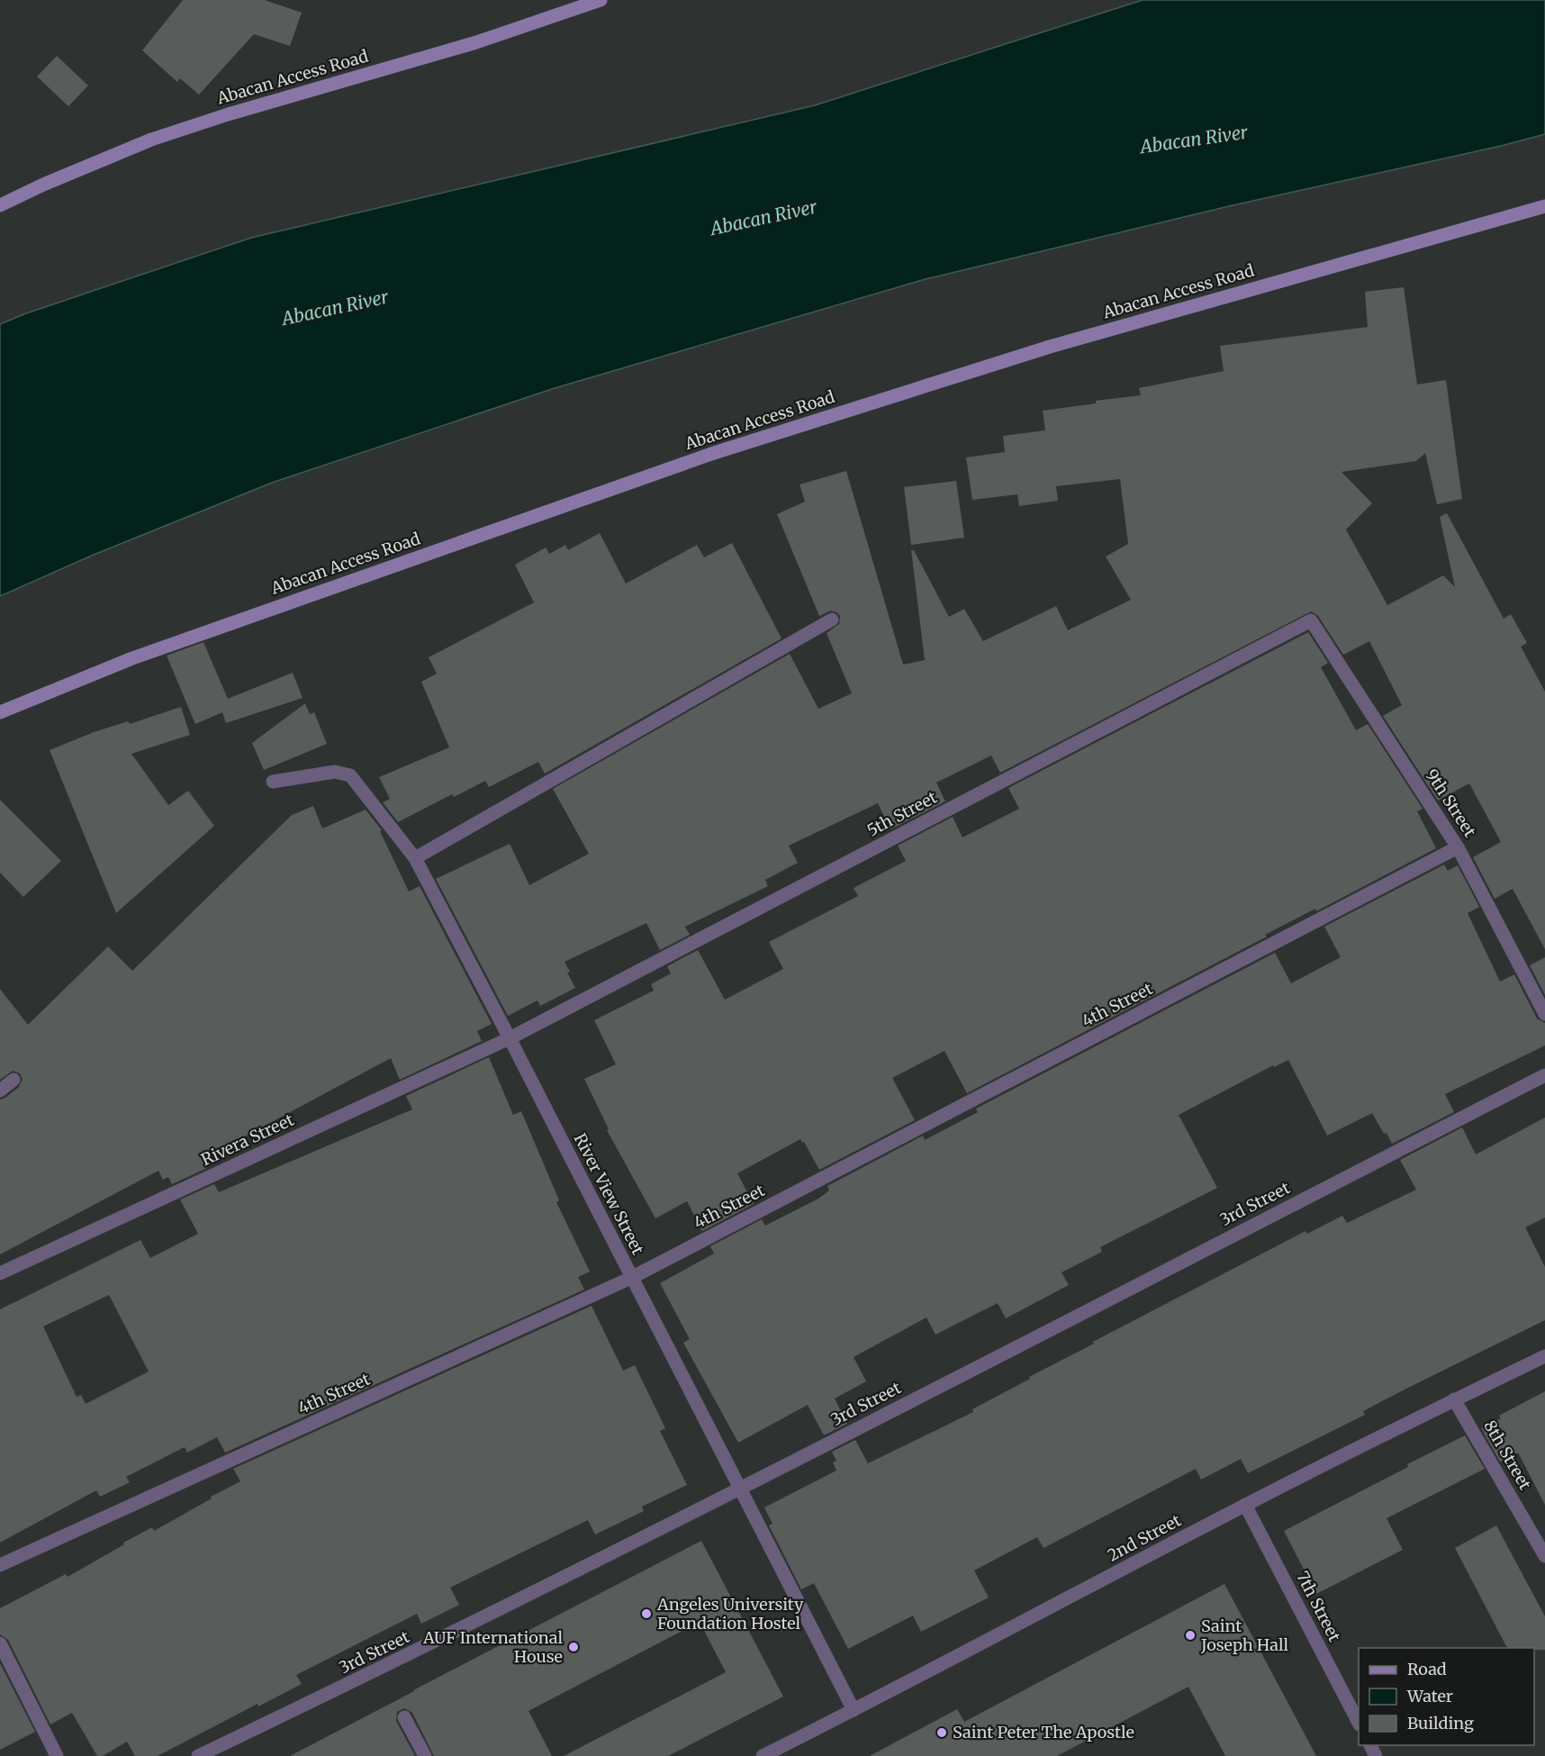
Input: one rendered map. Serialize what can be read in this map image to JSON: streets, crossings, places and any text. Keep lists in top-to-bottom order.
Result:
{
  "streets": {
    "street": [
      "Abacan Access Road",
      "9th Street",
      "5th Street",
      "4th Street",
      "Rivera Street",
      "River View Street",
      "3rd Street",
      "8th Street",
      "2nd Street",
      "7th Street"
    ]
  },
  "crossings": [
    ["9th Street", "5th Street"],
    ["9th Street", "4th Street"],
    ["5th Street", "Rivera Street"],
    ["5th Street", "River View Street"],
    ["4th Street", "River View Street"],
    ["Rivera Street", "River View Street"],
    ["River View Street", "3rd Street"],
    ["River View Street", "2nd Street"],
    ["8th Street", "2nd Street"],
    ["2nd Street", "7th Street"]
  ],
  "water": ["Abacan River"],
  "places": [
    "Angeles University Foundation Hostel",
    "Saint Joseph Hall",
    "AUF International House",
    "Saint Peter The Apostle"
  ],
  "legend": ["Road", "Water", "Building"]
}
